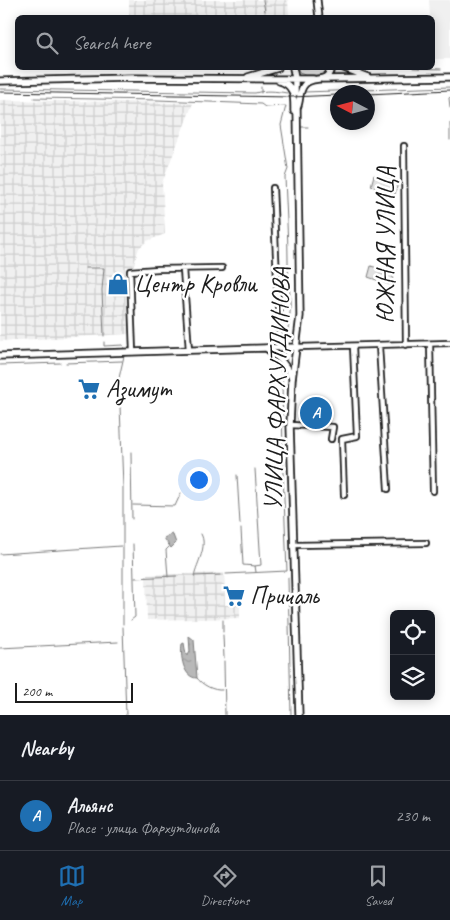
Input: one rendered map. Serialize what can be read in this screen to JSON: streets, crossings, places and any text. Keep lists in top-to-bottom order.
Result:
{
  "streets": {
    "main road": ["УЛИЦА ФАРХУТДИНОВА"],
    "street": ["ЮЖНАЯ УЛИЦА"]
  },
  "places": {
    "shop": ["Центр Кровли"],
    "supermarket": ["Азимут", "Причаль"]
  },
  "scale_bar": "200 m",
  "north": "left",
  "page": {
    "search": "Search here",
    "pins": "A",
    "scale": "200 m",
    "heading": "Nearby",
    "list": [
      {
        "mark": "A",
        "name": "Альянс",
        "note": "Place · улица Фархутдинова",
        "value": "230 m"
      }
    ],
    "nav": ["Map", "Directions", "Saved"]
  }
}
